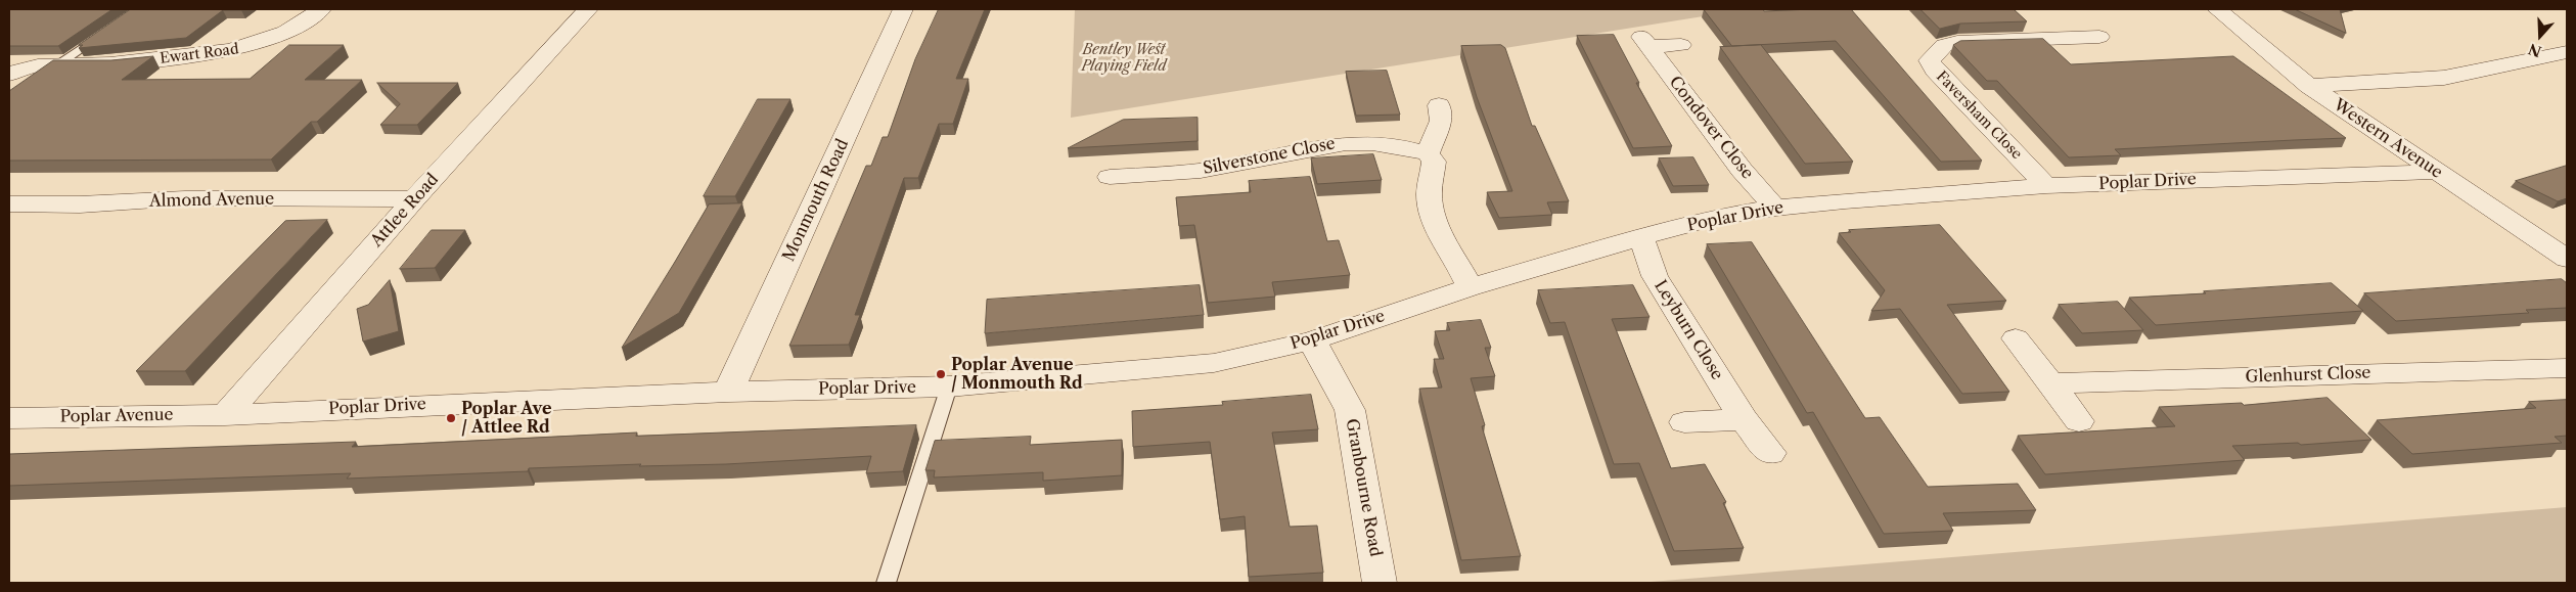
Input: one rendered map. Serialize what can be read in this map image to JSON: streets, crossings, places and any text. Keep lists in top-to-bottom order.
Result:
{
  "streets": {
    "street": [
      "Ewart Road",
      "Faversham Close",
      "Condover Close",
      "Western Avenue",
      "Silverstone Close",
      "Poplar Drive",
      "Almond Avenue",
      "Monmouth Road",
      "Attlee Road",
      "Leyburn Close",
      "Glenhurst Close",
      "Poplar Avenue",
      "Granbourne Road"
    ]
  },
  "crossings": [
    ["Faversham Close", "Poplar Drive"],
    ["Condover Close", "Poplar Drive"],
    ["Western Avenue", "Poplar Drive"],
    ["Poplar Drive", "Monmouth Road"],
    ["Poplar Drive", "Attlee Road"],
    ["Poplar Drive", "Leyburn Close"],
    ["Poplar Drive", "Poplar Avenue"],
    ["Poplar Drive", "Granbourne Road"],
    ["Almond Avenue", "Attlee Road"],
    ["Attlee Road", "Poplar Avenue"]
  ],
  "parks": ["Bentley West Playing Field"],
  "places": ["Poplar Avenue / Monmouth Rd", "Poplar Ave / Attlee Rd"],
  "north": "bottom"
}
